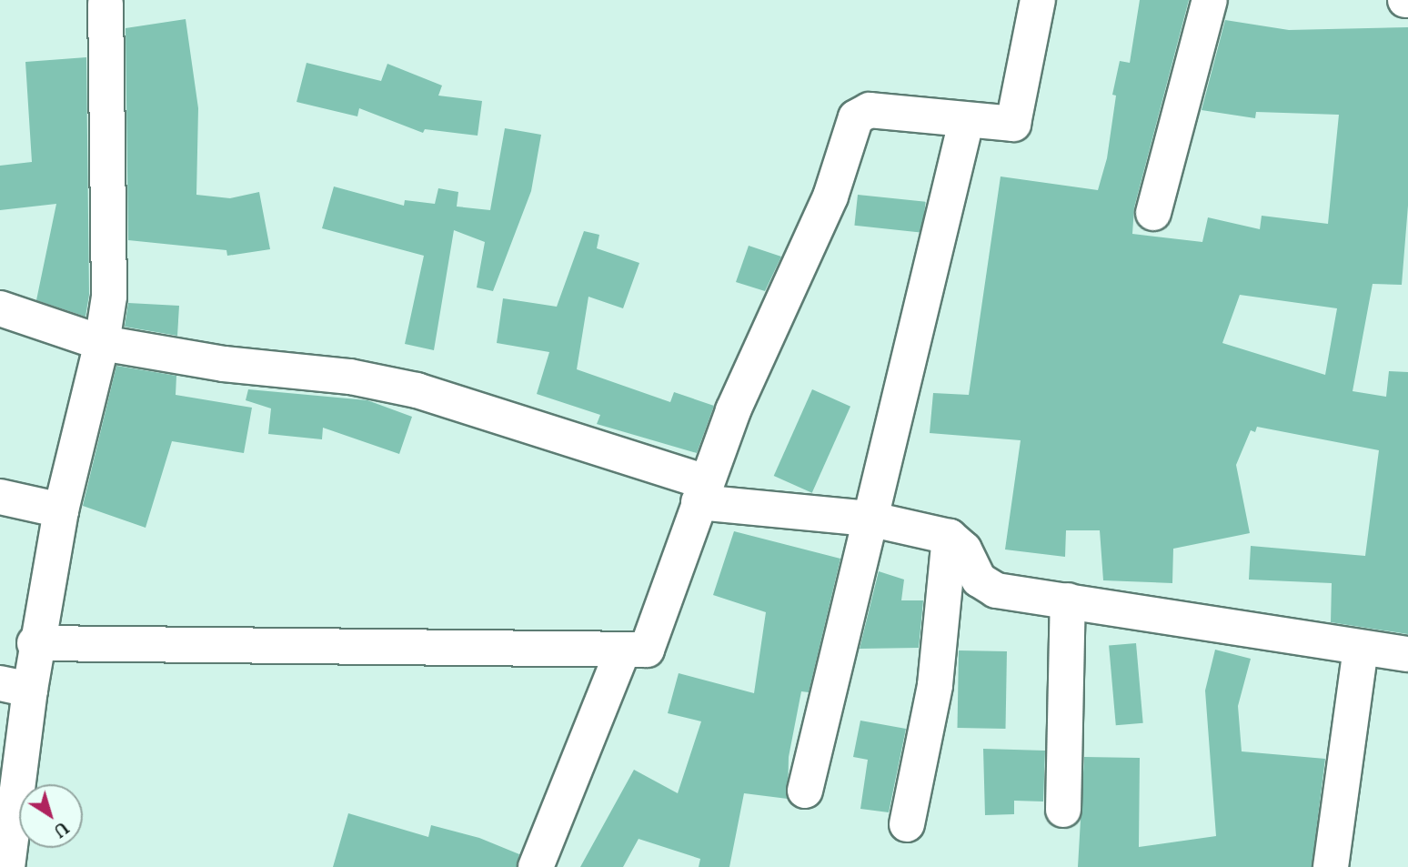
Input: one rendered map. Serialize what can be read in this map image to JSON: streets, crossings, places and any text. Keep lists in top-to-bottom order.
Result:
{
  "north": "bottom right"
}
